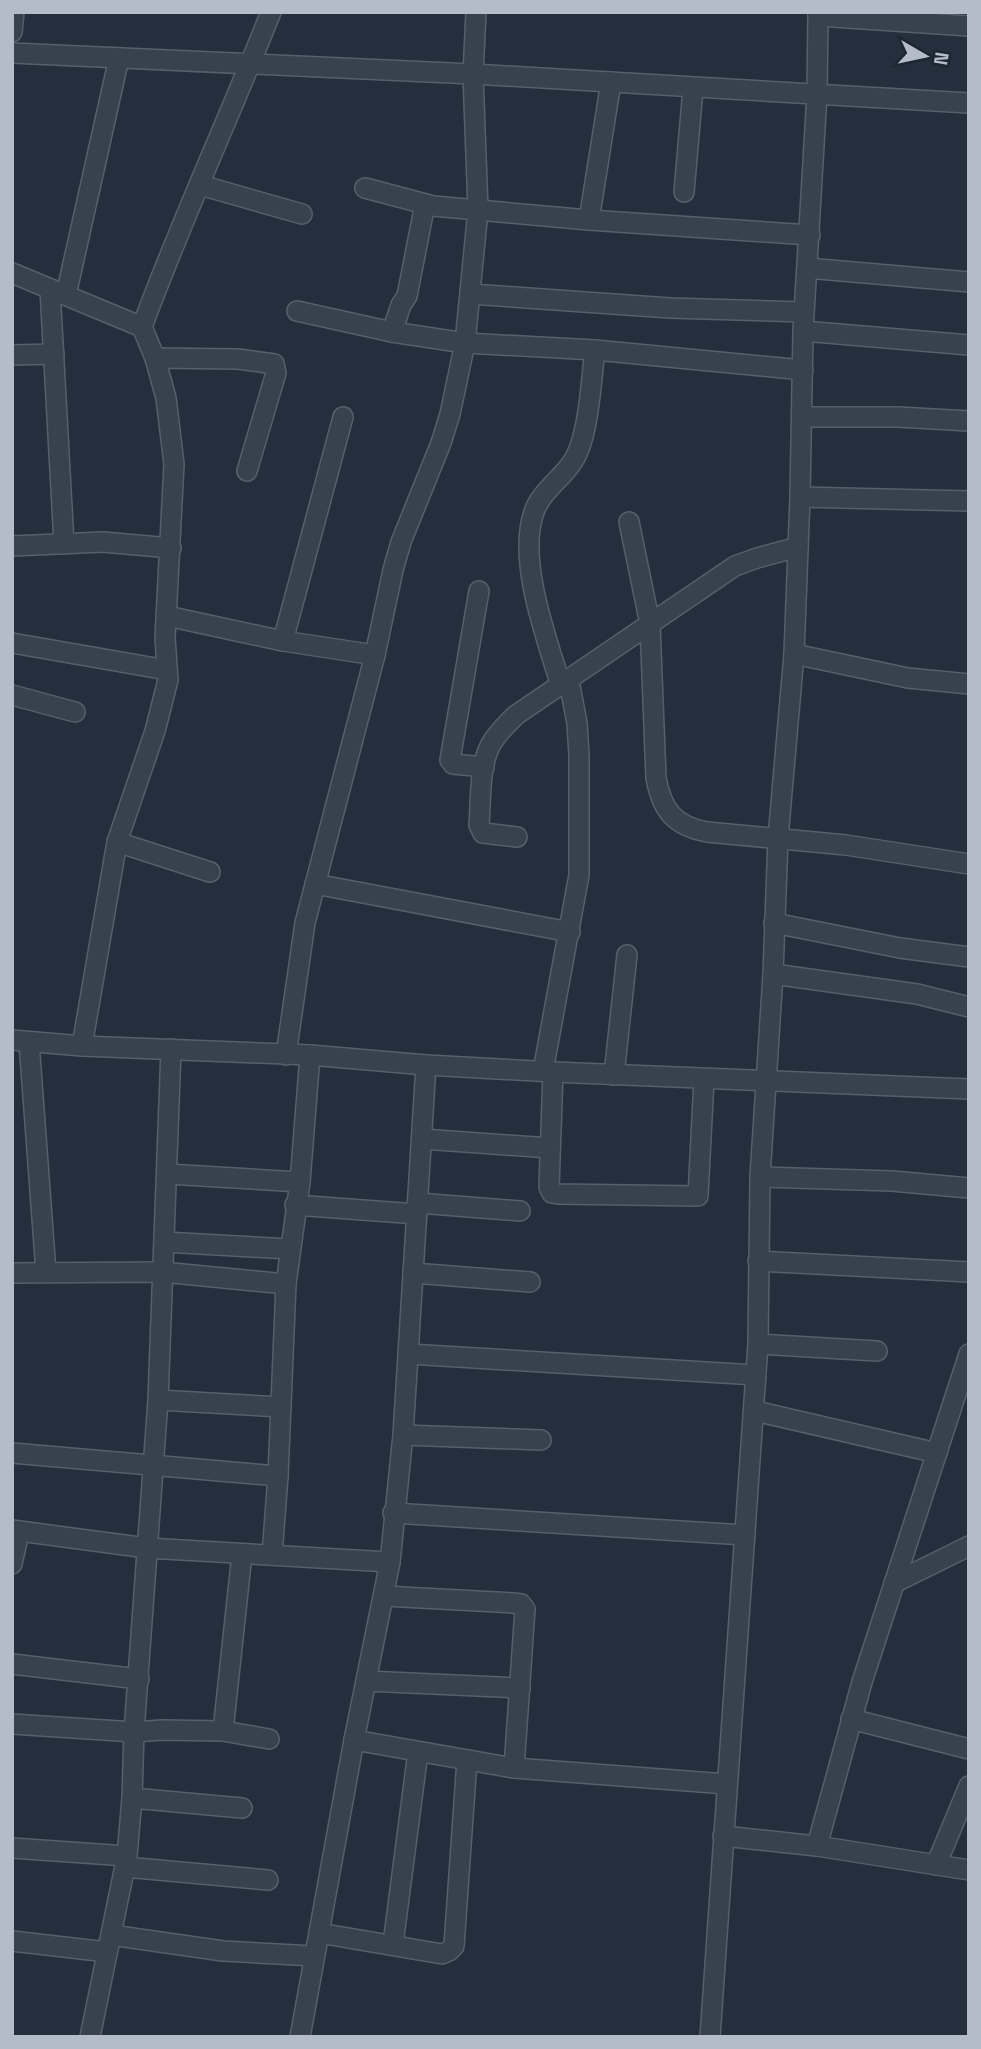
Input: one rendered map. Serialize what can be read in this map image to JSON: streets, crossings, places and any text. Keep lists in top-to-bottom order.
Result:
{
  "north": "right"
}
